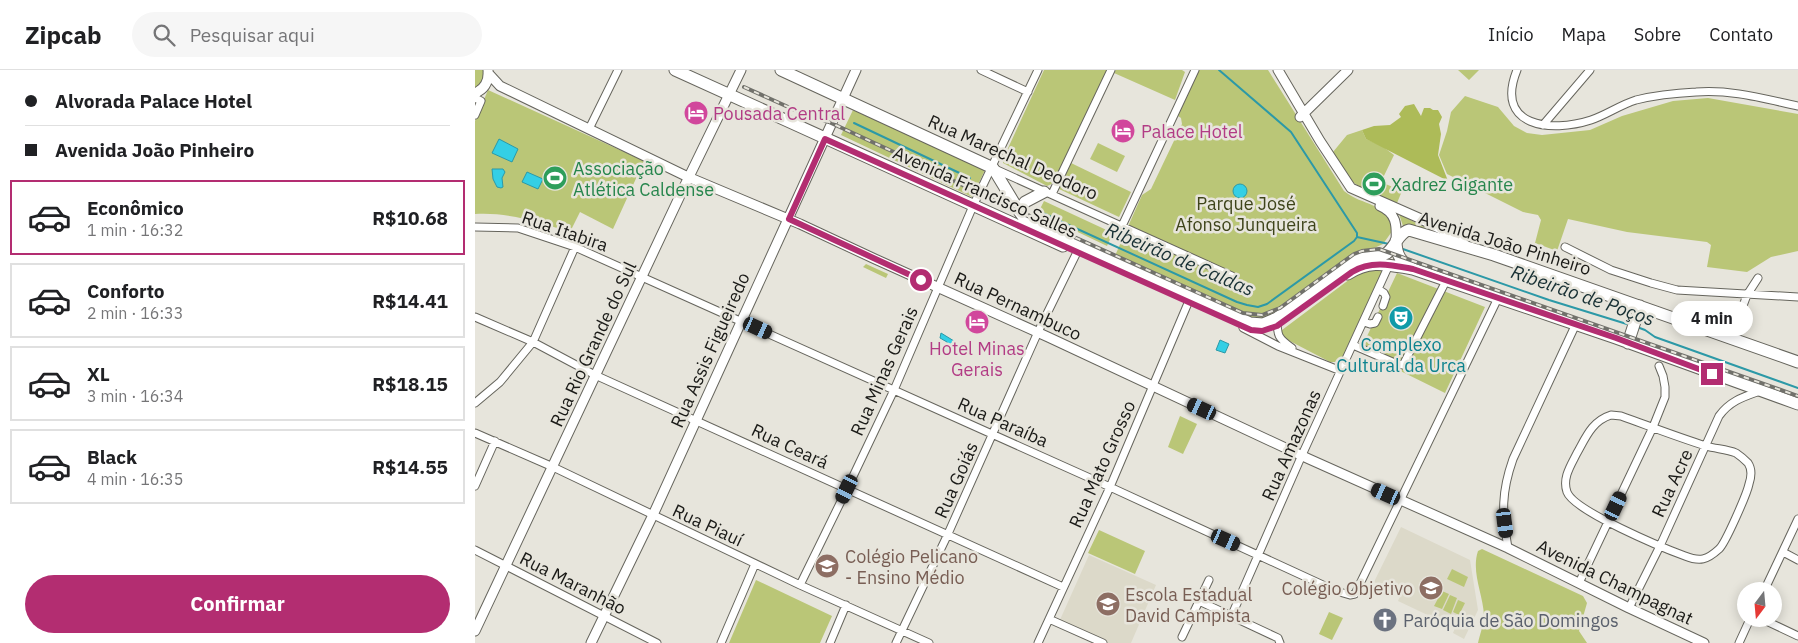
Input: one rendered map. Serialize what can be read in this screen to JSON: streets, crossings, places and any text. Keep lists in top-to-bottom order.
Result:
{
  "streets": {
    "main road": ["Rua Marechal Deodoro", "Avenida Francisco Salles", "Avenida João Pinheiro"],
    "street": [
      "Rua Itabira",
      "Rua Pernambuco",
      "Rua Rio Grande do Sul",
      "Rua Assis Figueiredo",
      "Rua Minas Gerais",
      "Rua Paraíba",
      "Rua Amazonas",
      "Rua Ceará",
      "Rua Mato Grosso",
      "Rua Goiás",
      "Rua Acre",
      "Rua Piauí",
      "Avenida Champagnat",
      "Rua Maranhão"
    ]
  },
  "crossings": [
    ["Rua Marechal Deodoro", "Avenida Francisco Salles"],
    ["Rua Marechal Deodoro", "Rua Assis Figueiredo"],
    ["Rua Marechal Deodoro", "Rua Minas Gerais"],
    ["Avenida Francisco Salles", "Avenida João Pinheiro"],
    ["Avenida Francisco Salles", "Rua Rio Grande do Sul"],
    ["Avenida Francisco Salles", "Rua Assis Figueiredo"],
    ["Avenida Francisco Salles", "Rua Minas Gerais"],
    ["Avenida Francisco Salles", "Rua Amazonas"],
    ["Avenida Francisco Salles", "Rua Mato Grosso"],
    ["Avenida Francisco Salles", "Rua Goiás"],
    ["Rua Itabira", "Rua Rio Grande do Sul"],
    ["Rua Itabira", "Rua Paraíba"],
    ["Rua Pernambuco", "Rua Rio Grande do Sul"],
    ["Rua Pernambuco", "Rua Assis Figueiredo"],
    ["Rua Pernambuco", "Rua Minas Gerais"],
    ["Rua Pernambuco", "Rua Paraíba"],
    ["Rua Pernambuco", "Rua Amazonas"],
    ["Rua Pernambuco", "Rua Mato Grosso"],
    ["Rua Pernambuco", "Rua Goiás"],
    ["Rua Pernambuco", "Avenida Champagnat"],
    ["Rua Rio Grande do Sul", "Rua Paraíba"],
    ["Rua Rio Grande do Sul", "Rua Ceará"],
    ["Rua Rio Grande do Sul", "Rua Piauí"],
    ["Rua Rio Grande do Sul", "Rua Maranhão"],
    ["Rua Assis Figueiredo", "Rua Paraíba"],
    ["Rua Assis Figueiredo", "Rua Ceará"],
    ["Rua Assis Figueiredo", "Rua Piauí"],
    ["Rua Assis Figueiredo", "Rua Maranhão"],
    ["Rua Minas Gerais", "Rua Paraíba"],
    ["Rua Minas Gerais", "Rua Ceará"],
    ["Rua Minas Gerais", "Rua Piauí"],
    ["Rua Paraíba", "Rua Amazonas"],
    ["Rua Paraíba", "Rua Mato Grosso"],
    ["Rua Paraíba", "Rua Goiás"],
    ["Rua Paraíba", "Avenida Champagnat"],
    ["Rua Ceará", "Rua Mato Grosso"],
    ["Rua Ceará", "Rua Goiás"],
    ["Rua Goiás", "Rua Piauí"],
    ["Rua Acre", "Avenida Champagnat"]
  ],
  "water": ["Ribeirão de Caldas", "Ribeirão de Poços"],
  "parks": ["Parque José Afonso Junqueira"],
  "places": {
    "hotel": ["Pousada Central", "Palace Hotel", "Hotel Minas Gerais"],
    "sports": ["Associação Atlética Caldense", "Xadrez Gigante"],
    "theatre": ["Complexo Cultural da Urca"],
    "school or university": ["Colégio Pelicano - Ensino Médio", "Colégio Objetivo", "Escola Estadual David Campista"],
    "church": ["Paróquia de São Domingos"]
  },
  "north": "bottom",
  "page": {
    "header": "Zipcab",
    "search": "Pesquisar aqui",
    "nav": [
      "Início",
      "Mapa",
      "Sobre",
      "Contato"
    ],
    "banner": ["Alvorada Palace Hotel", "Avenida João Pinheiro"],
    "list": [
      {
        "name": "Econômico",
        "note": "1 min · 16:32",
        "value": "R$10.68"
      },
      {
        "name": "Conforto",
        "note": "2 min · 16:33",
        "value": "R$14.41"
      },
      {
        "name": "XL",
        "note": "3 min · 16:34",
        "value": "R$18.15"
      },
      {
        "name": "Black",
        "note": "4 min · 16:35",
        "value": "R$14.55"
      }
    ],
    "bubble": "4 min",
    "buttons": "Confirmar"
  }
}
